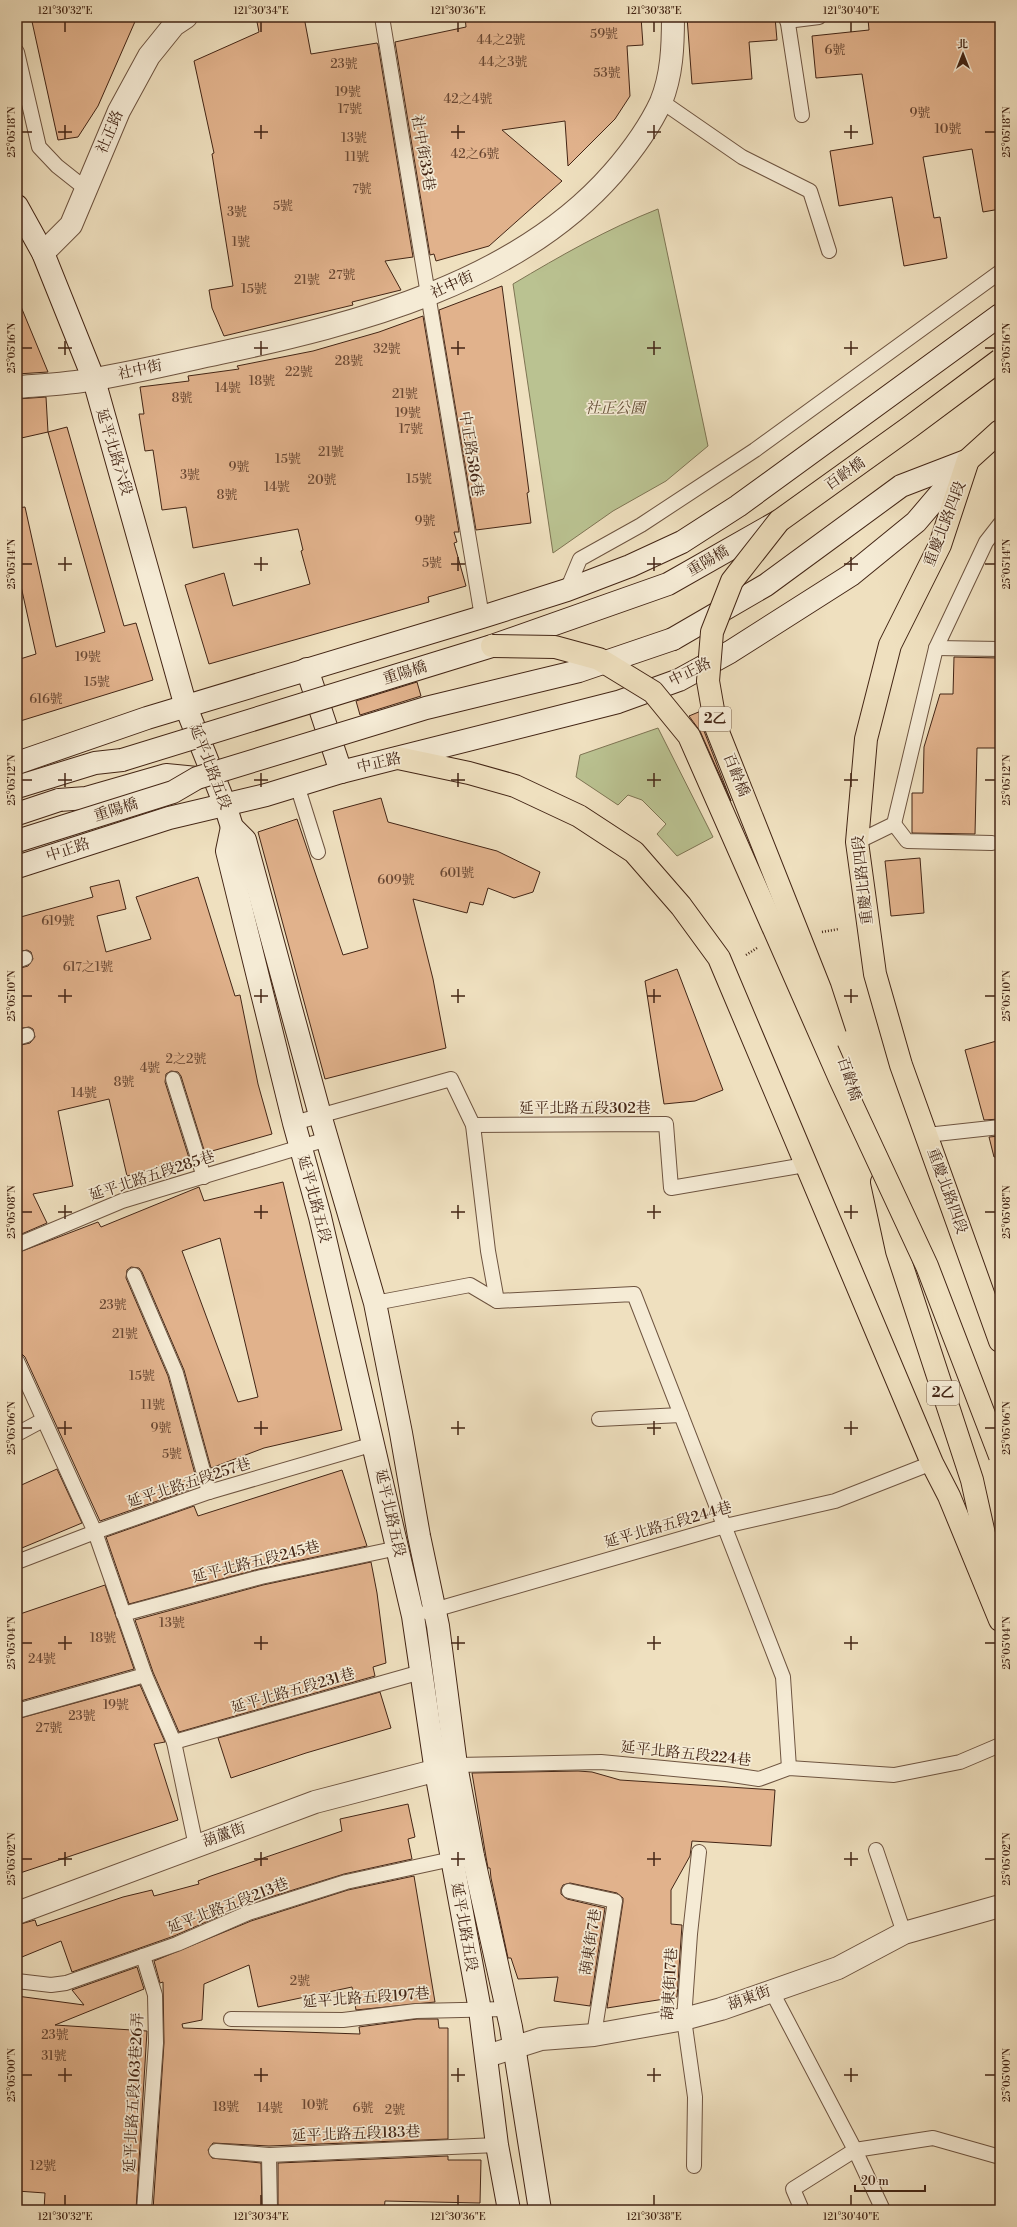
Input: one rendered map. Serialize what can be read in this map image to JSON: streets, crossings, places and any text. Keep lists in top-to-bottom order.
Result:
{
  "streets": {
    "main road": ["百齡橋", "重慶北路四段", "2乙"],
    "street": [
      "社正路",
      "社中街",
      "延平北路六段",
      "重陽橋",
      "中正路",
      "延平北路五段",
      "葫蘆街",
      "葫東街"
    ],
    "lane": [
      "社中街33巷",
      "中正路586巷",
      "延平北路五段302巷",
      "延平北路五段285巷",
      "延平北路五段257巷",
      "延平北路五段244巷",
      "延平北路五段245巷",
      "延平北路五段231巷",
      "延平北路五段224巷",
      "延平北路五段213巷",
      "葫東街7巷",
      "葫東街17巷",
      "延平北路五段197巷",
      "延平北路五段163巷26弄",
      "延平北路五段183巷"
    ]
  },
  "crossings": [
    ["社正路", "延平北路六段"],
    ["社中街33巷", "社中街"],
    ["社中街33巷", "中正路586巷"],
    ["社中街", "延平北路六段"],
    ["社中街", "中正路586巷"],
    ["延平北路六段", "延平北路五段"],
    ["百齡橋", "重陽橋"],
    ["重慶北路四段", "重陽橋"],
    ["重慶北路四段", "中正路"],
    ["重陽橋", "中正路"],
    ["中正路", "延平北路五段"],
    ["延平北路五段", "延平北路五段285巷"],
    ["延平北路五段", "延平北路五段257巷"],
    ["延平北路五段", "延平北路五段244巷"],
    ["延平北路五段", "延平北路五段245巷"],
    ["延平北路五段", "延平北路五段231巷"],
    ["延平北路五段", "延平北路五段224巷"],
    ["延平北路五段", "葫蘆街"],
    ["延平北路五段", "延平北路五段213巷"],
    ["延平北路五段", "延平北路五段197巷"],
    ["延平北路五段", "葫東街"],
    ["延平北路五段", "延平北路五段183巷"],
    ["延平北路五段224巷", "葫蘆街"],
    ["延平北路五段213巷", "延平北路五段163巷26弄"],
    ["葫東街7巷", "葫東街"],
    ["葫東街17巷", "葫東街"]
  ],
  "parks": ["社正公園"],
  "house_numbers": [
    "59號",
    "44之2號",
    "6號",
    "44之3號",
    "23號",
    "53號",
    "19號",
    "42之4號",
    "17號",
    "9號",
    "10號",
    "13號",
    "42之6號",
    "11號",
    "7號",
    "5號",
    "3號",
    "1號",
    "27號",
    "21號",
    "15號",
    "32號",
    "28號",
    "22號",
    "18號",
    "14號",
    "21號",
    "8號",
    "19號",
    "17號",
    "21號",
    "15號",
    "9號",
    "3號",
    "15號",
    "20號",
    "14號",
    "8號",
    "9號",
    "5號",
    "19號",
    "15號",
    "616號",
    "601號",
    "609號",
    "619號",
    "617之1號",
    "2之2號",
    "4號",
    "8號",
    "14號",
    "23號",
    "21號",
    "15號",
    "11號",
    "9號",
    "5號",
    "13號",
    "18號",
    "24號",
    "19號",
    "23號",
    "27號",
    "2號",
    "23號",
    "31號",
    "10號",
    "18號",
    "14號",
    "6號",
    "2號",
    "12號"
  ],
  "scale_bar": "20 m",
  "north": "top",
  "coordinates": [
    "121°30'32\"E",
    "121°30'34\"E",
    "121°30'36\"E",
    "121°30'38\"E",
    "121°30'40\"E",
    "25°05'18\"N",
    "25°05'16\"N",
    "25°05'14\"N",
    "25°05'12\"N",
    "25°05'10\"N",
    "25°05'08\"N",
    "25°05'06\"N",
    "25°05'04\"N",
    "25°05'02\"N",
    "25°05'00\"N"
  ]
}
